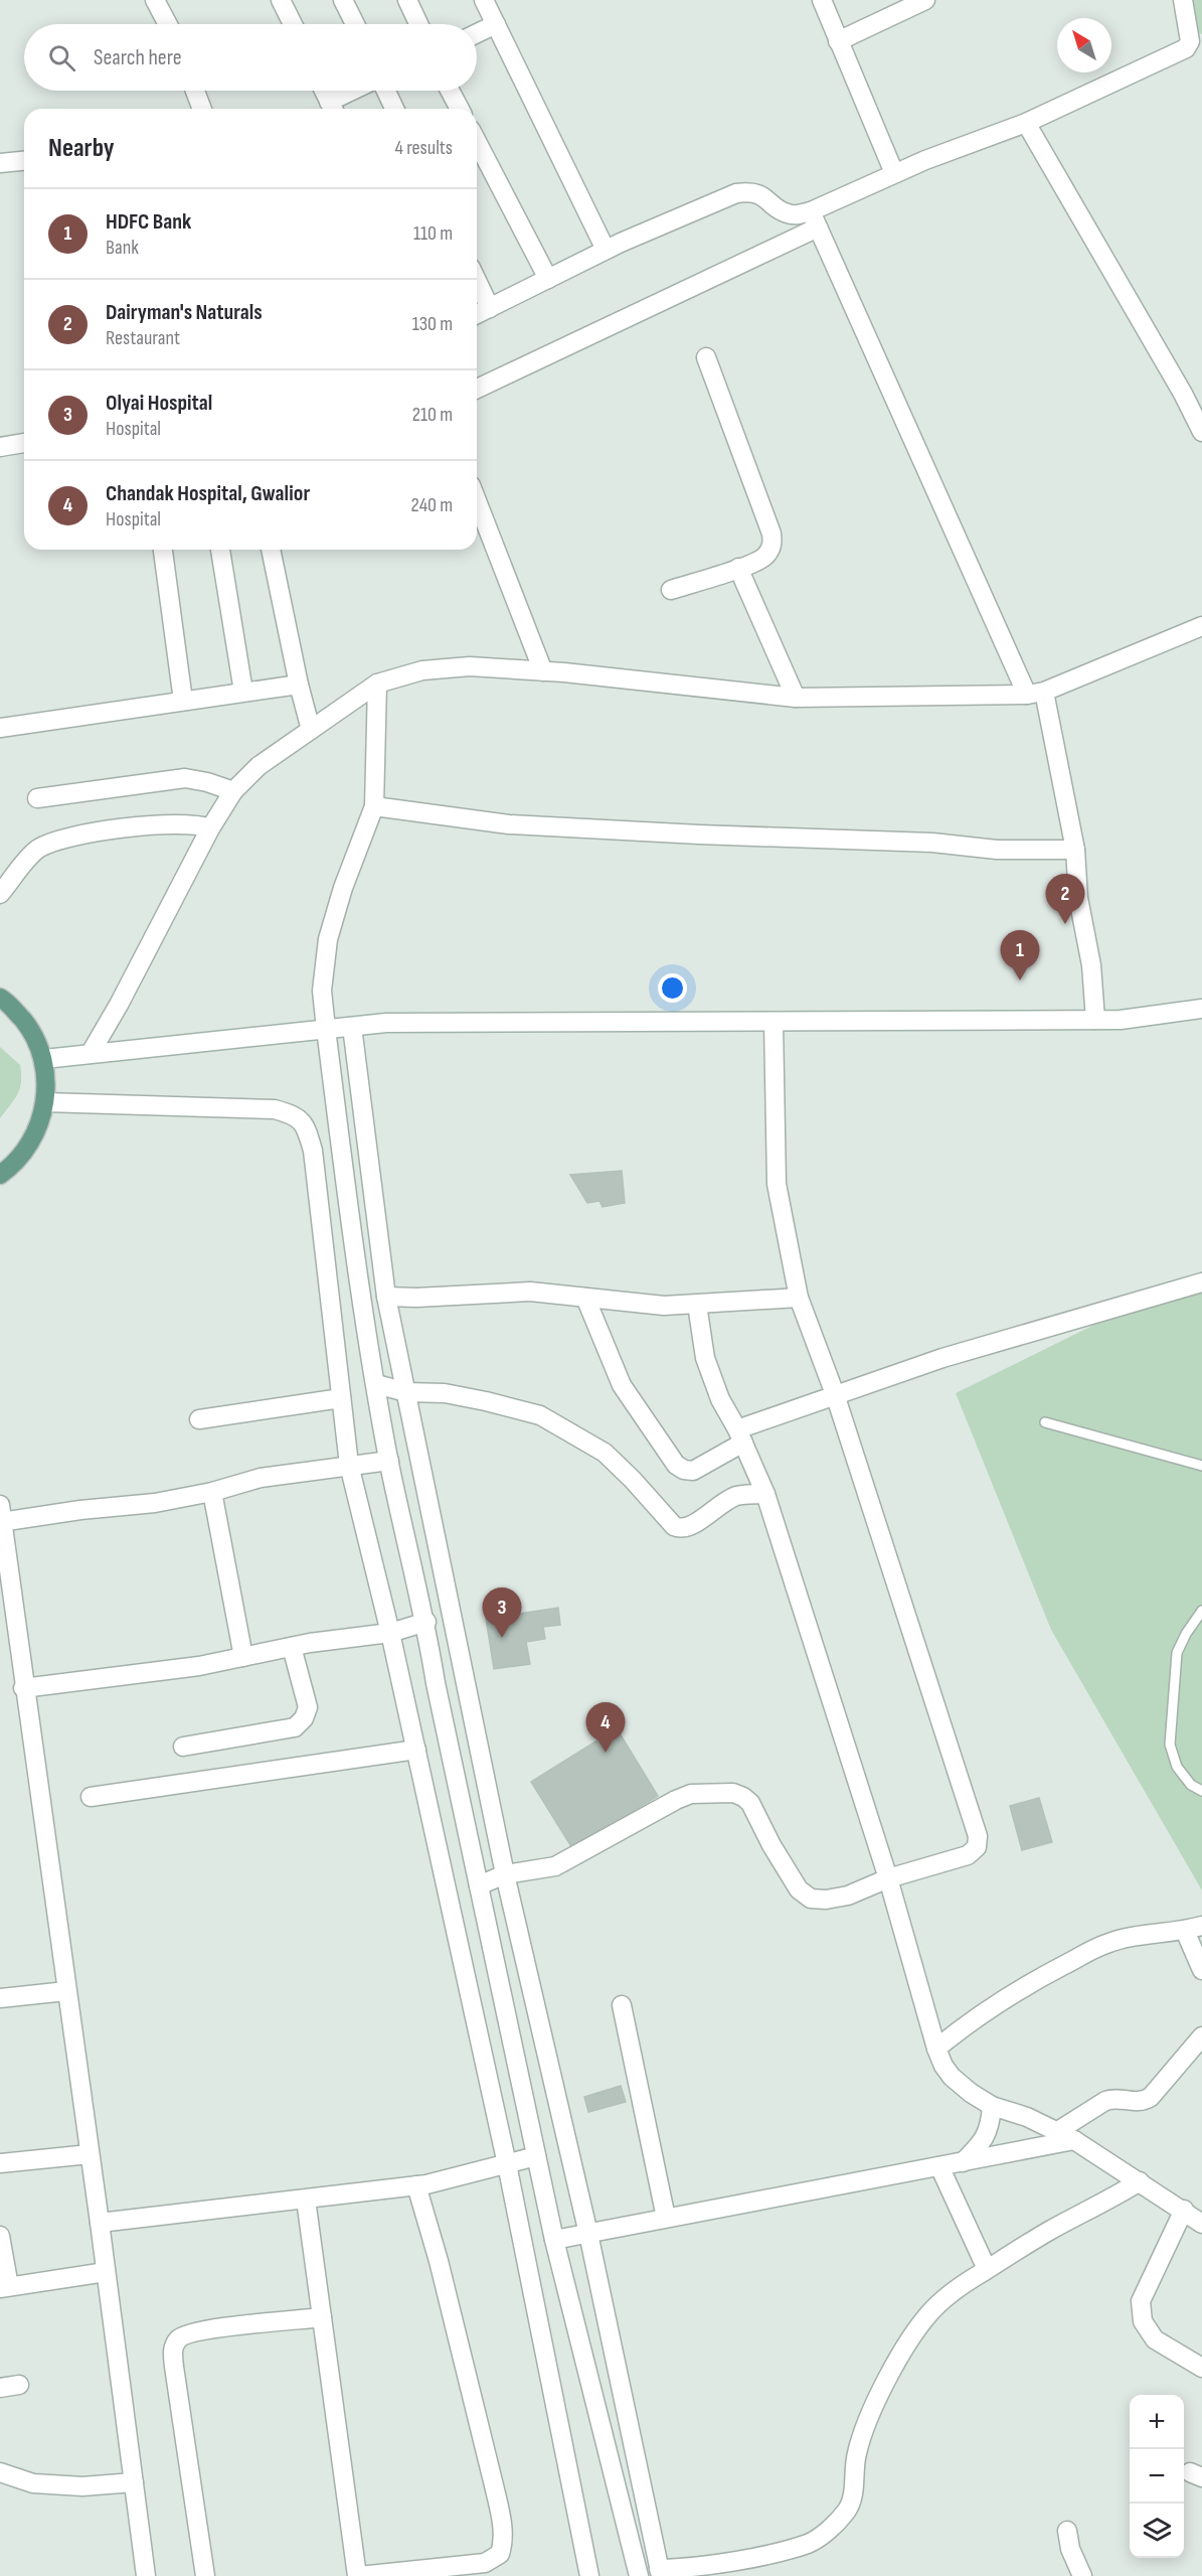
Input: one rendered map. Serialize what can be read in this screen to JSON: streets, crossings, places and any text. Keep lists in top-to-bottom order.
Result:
{
  "north": "top left",
  "page": {
    "search": "Search here",
    "heading": ["Nearby", "4 results"],
    "list": [
      {
        "mark": "1",
        "name": "HDFC Bank",
        "note": "Bank",
        "value": "110 m"
      },
      {
        "mark": "2",
        "name": "Dairyman's Naturals",
        "note": "Restaurant",
        "value": "130 m"
      },
      {
        "mark": "3",
        "name": "Olyai Hospital",
        "note": "Hospital",
        "value": "210 m"
      },
      {
        "mark": "4",
        "name": "Chandak Hospital, Gwalior",
        "note": "Hospital",
        "value": "240 m"
      }
    ],
    "pins": [
      "2",
      "1",
      "3",
      "4"
    ],
    "map_buttons": ["+", "−"]
  }
}
